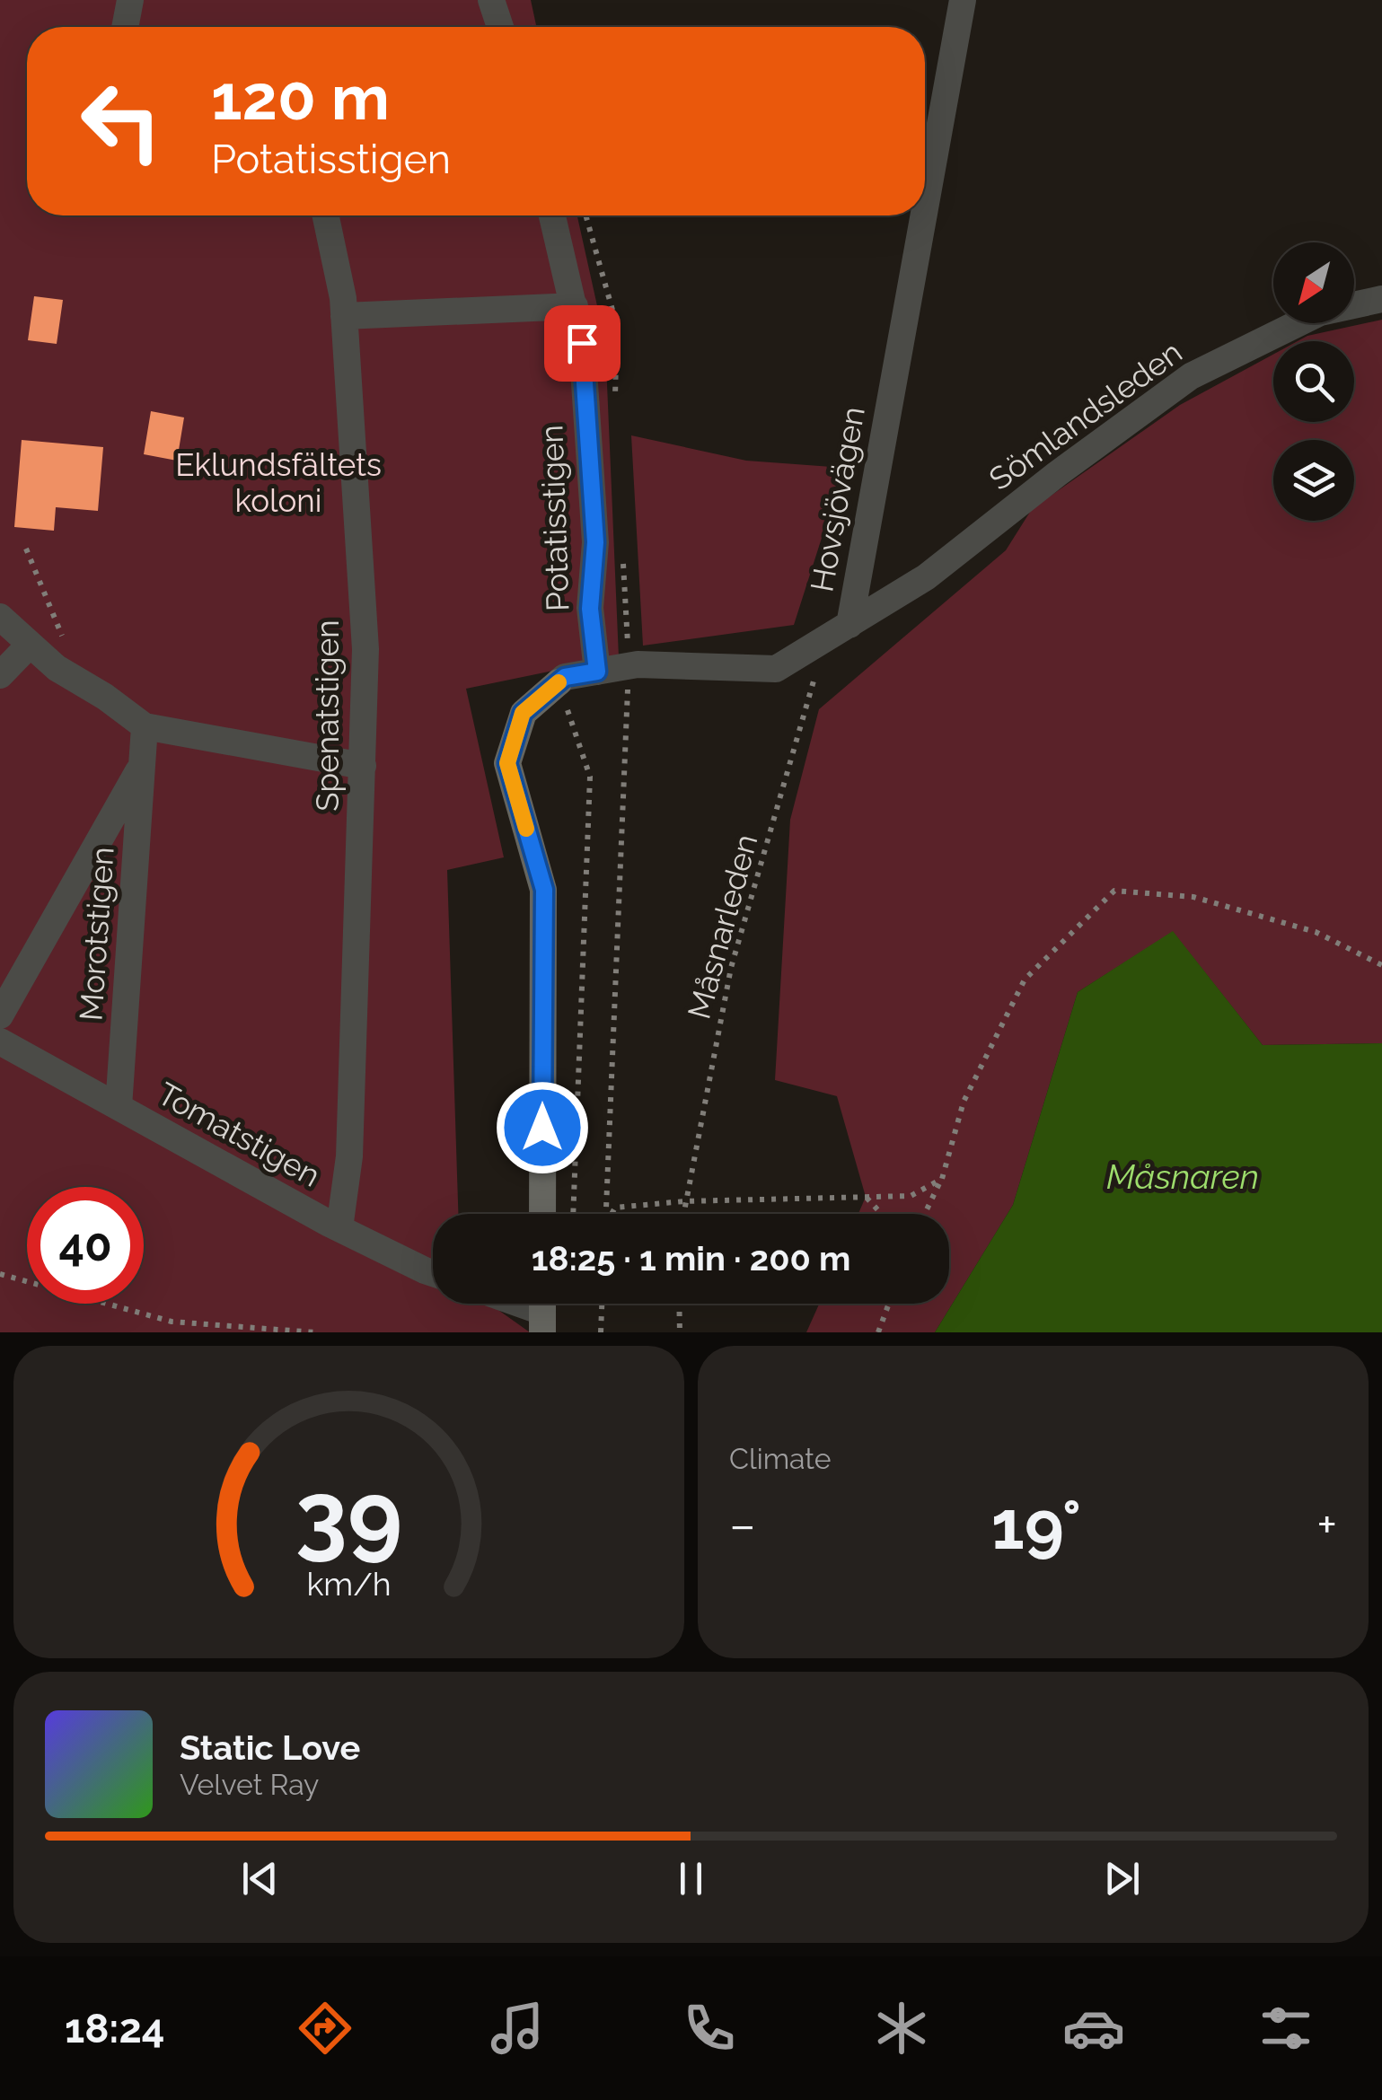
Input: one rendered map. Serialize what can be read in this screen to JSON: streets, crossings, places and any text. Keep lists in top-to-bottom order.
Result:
{
  "streets": {
    "street": [
      "Sömlandsleden",
      "Hovsjövägen",
      "Potatisstigen",
      "Spenatstigen",
      "Morotstigen",
      "Tomatstigen"
    ],
    "path": ["Måsnarleden"]
  },
  "crossings": [
    ["Sömlandsleden", "Hovsjövägen"],
    ["Sömlandsleden", "Måsnarleden"],
    ["Hovsjövägen", "Potatisstigen"],
    ["Hovsjövägen", "Måsnarleden"],
    ["Spenatstigen", "Tomatstigen"],
    ["Morotstigen", "Tomatstigen"]
  ],
  "water": ["Måsnaren"],
  "parks": ["Eklundsfältets koloni"],
  "north": "bottom left",
  "page": {
    "turn": ["120 m", "Potatisstigen"],
    "limit": "40",
    "trip": "18:25 · 1 min · 200 m",
    "tile": "Climate",
    "heat": ["−", "19°", "+"],
    "song": ["Static Love", "Velvet Ray"],
    "tabs": "18:24",
    "gauge": ["39", "km/h"]
  }
}
